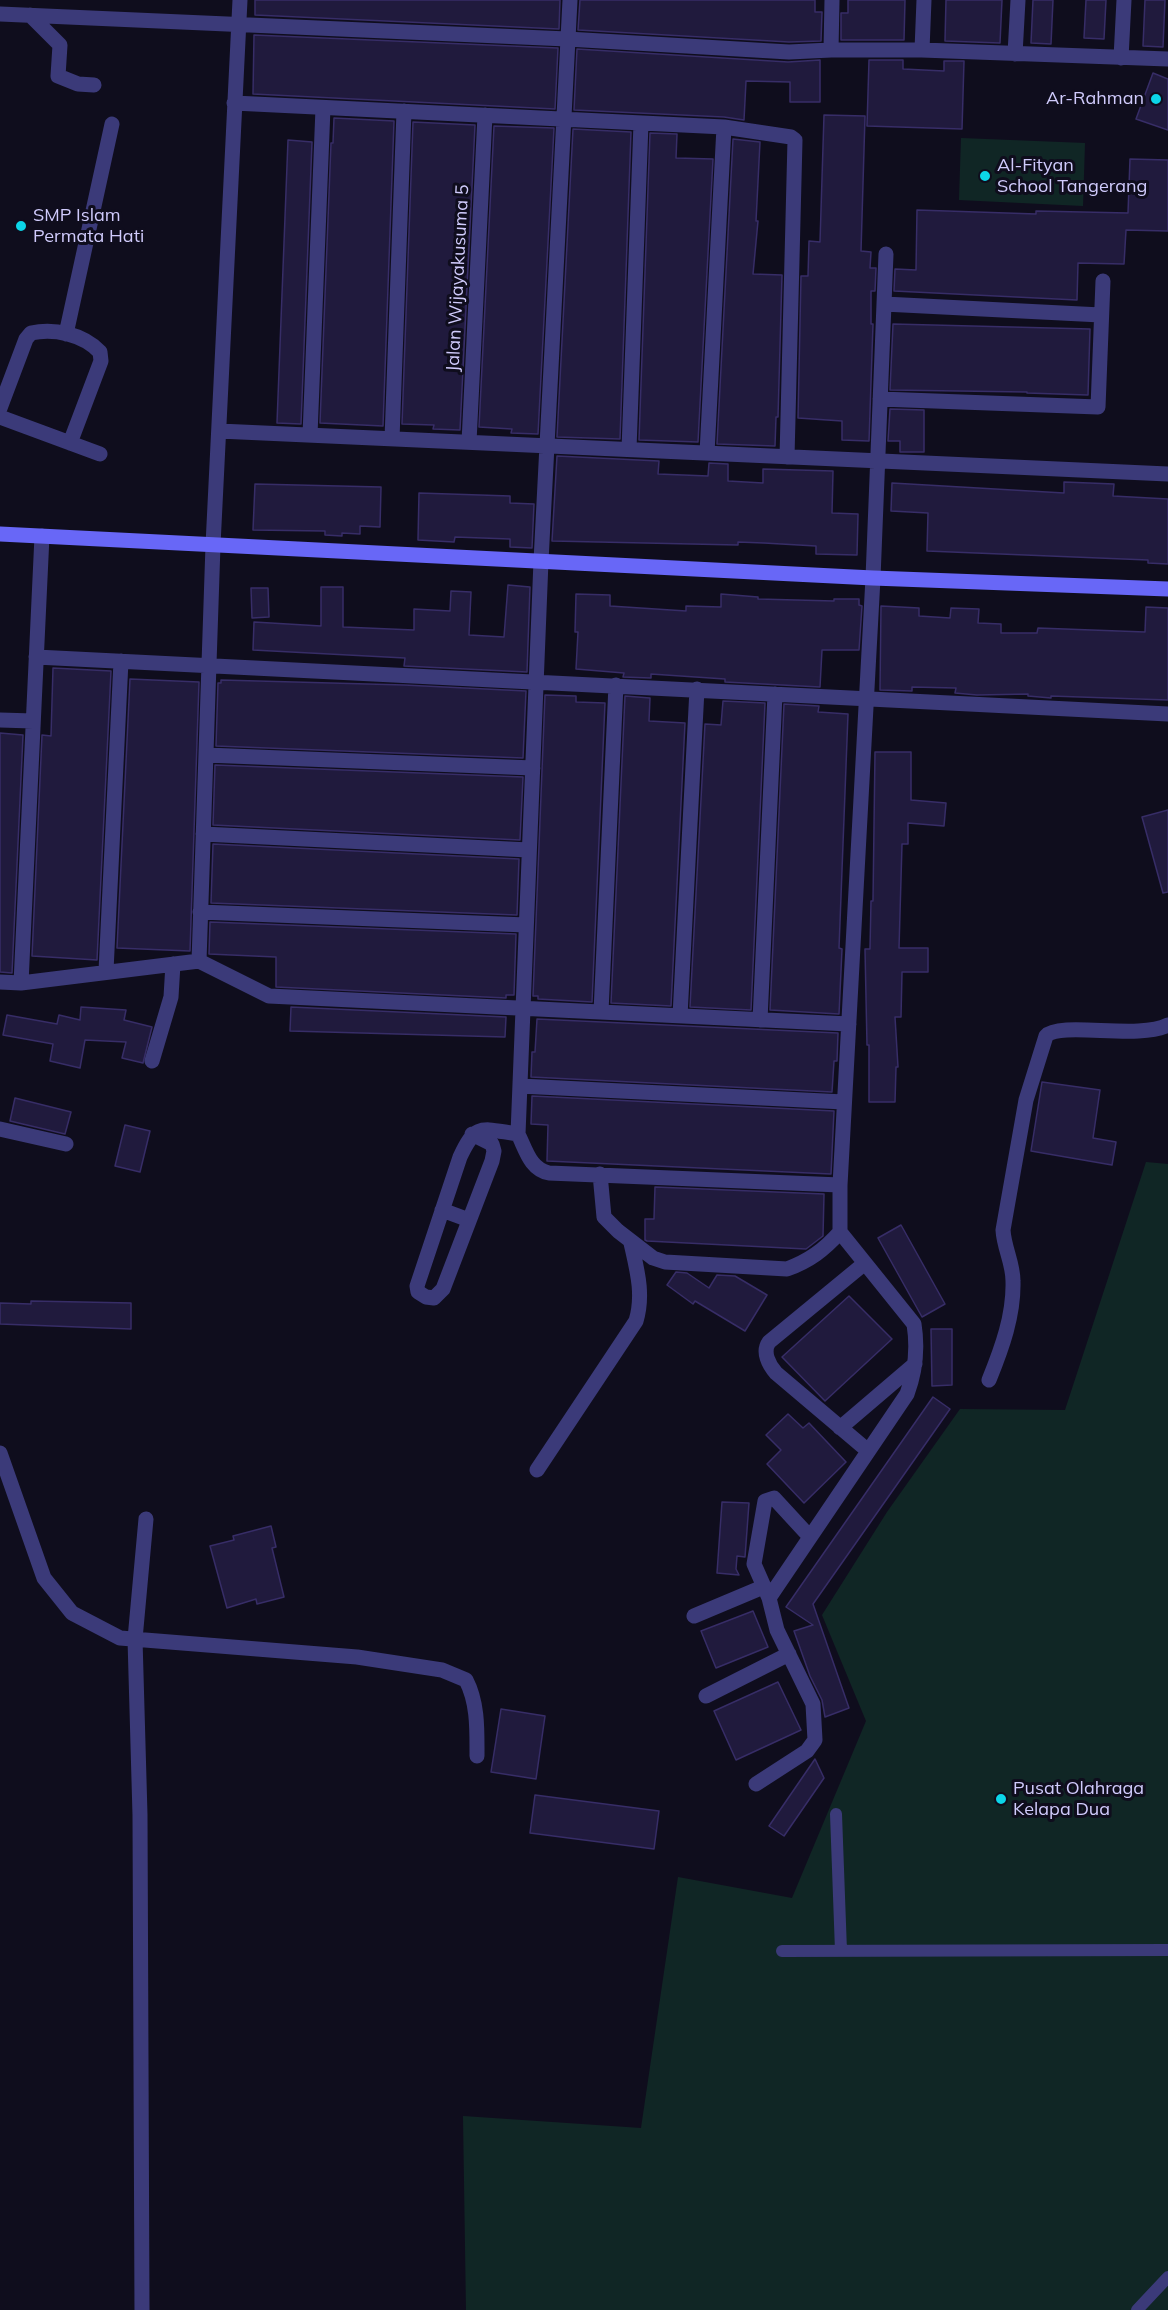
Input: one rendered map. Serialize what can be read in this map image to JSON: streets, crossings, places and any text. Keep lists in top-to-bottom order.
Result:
{
  "streets": {
    "street": ["Jalan Wijayakusuma 5"]
  },
  "places": [
    "Ar-Rahman",
    "Al-Fityan School Tangerang",
    "SMP Islam Permata Hati",
    "Pusat Olahraga Kelapa Dua"
  ]
}
